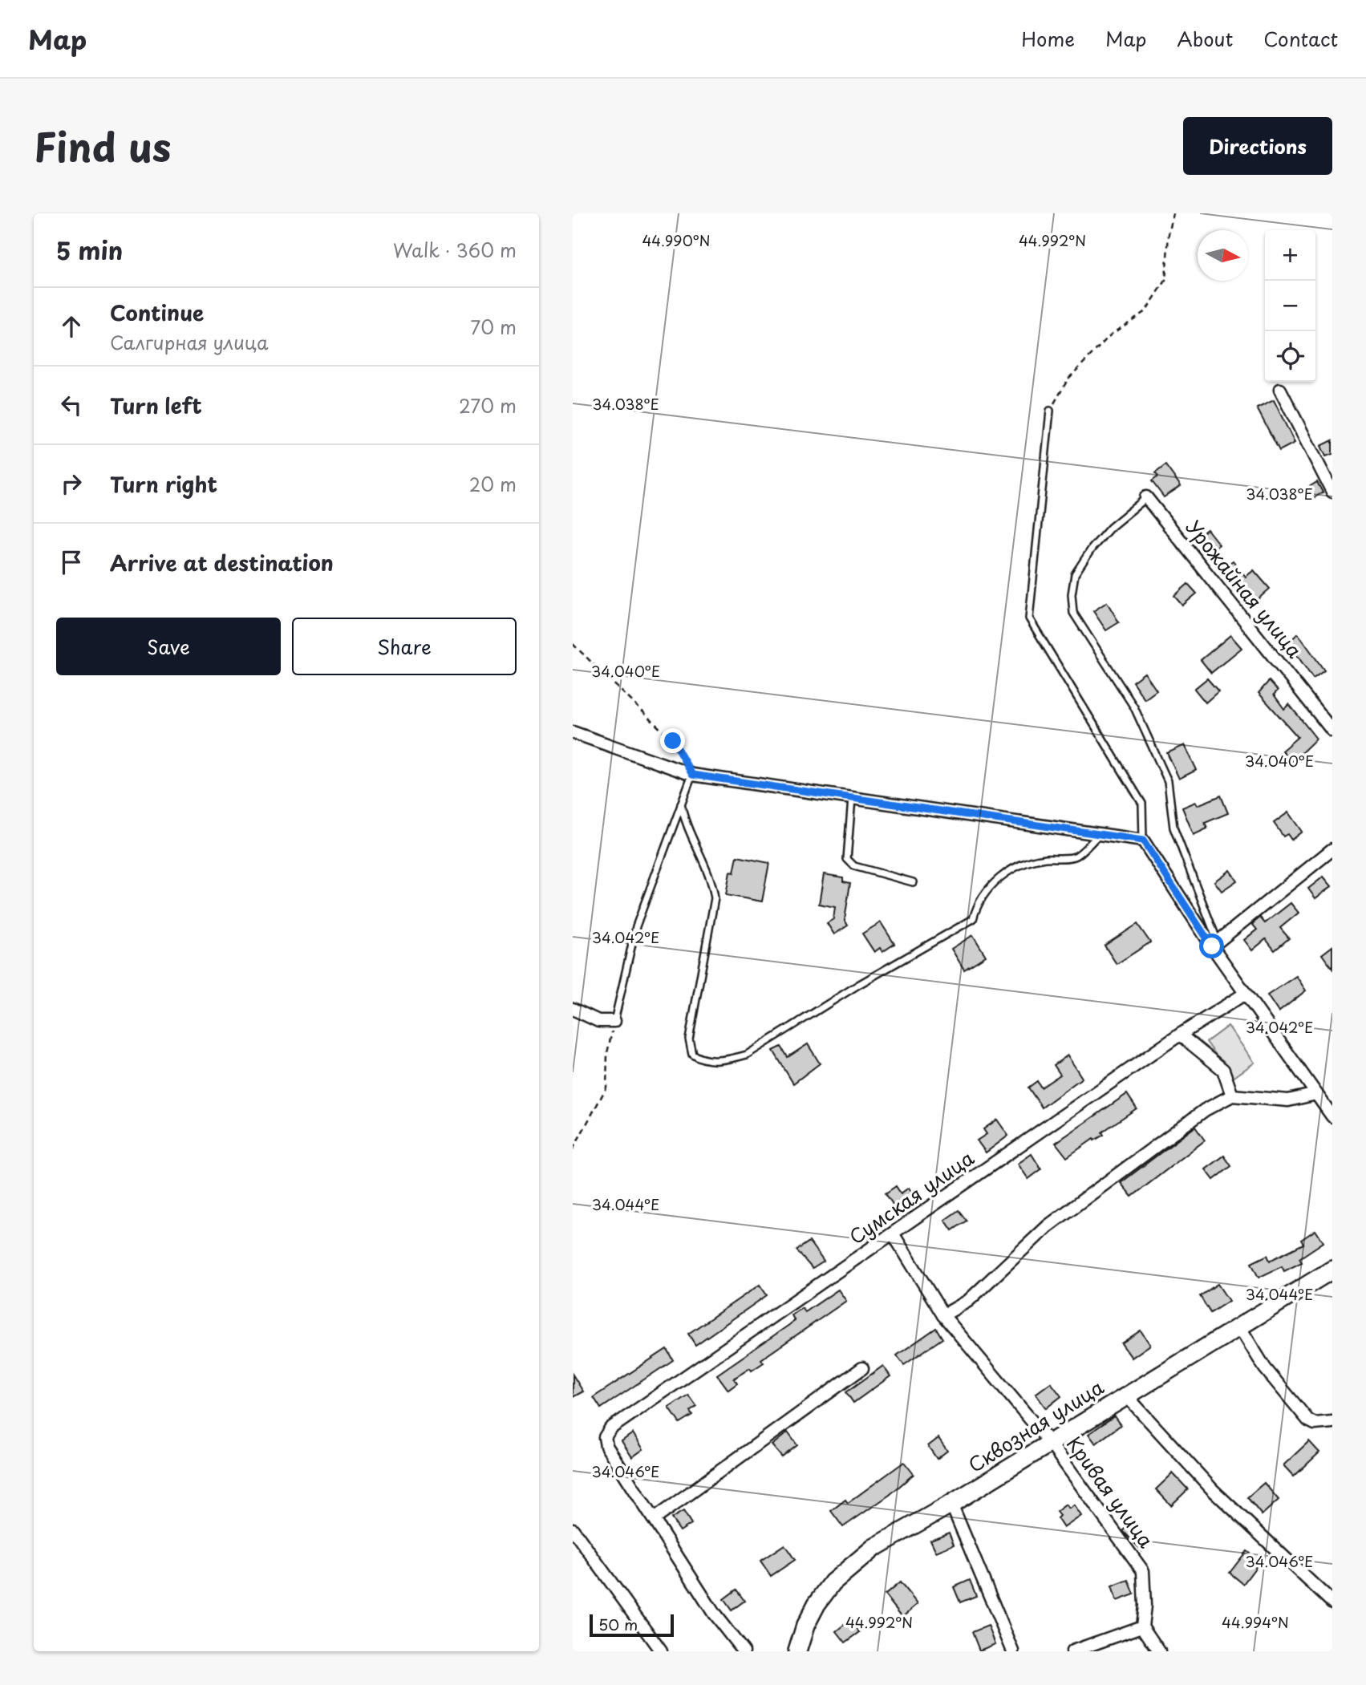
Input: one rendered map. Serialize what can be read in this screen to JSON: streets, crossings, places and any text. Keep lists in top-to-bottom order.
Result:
{
  "streets": {
    "main road": ["Сквозная улица"],
    "street": ["Урожайная улица", "Сумская улица", "Кривая улица"]
  },
  "crossings": [
    ["Сумская улица", "Кривая улица"],
    ["Сквозная улица", "Кривая улица"]
  ],
  "scale_bar": "50 m",
  "north": "right",
  "page": {
    "header": "Map",
    "nav": [
      "Home",
      "Map",
      "About",
      "Contact"
    ],
    "title": "Find us",
    "buttons": [
      "Directions",
      ["Save", "Share"]
    ],
    "heading": ["5 min", "Walk · 360 m"],
    "map_buttons": ["+", "−"],
    "list": [
      ["Continue", "Салгирная улица", "70 m"],
      ["Turn left", "270 m"],
      ["Turn right", "20 m"],
      "Arrive at destination"
    ],
    "scale": "50 m"
  },
  "coordinates": [
    "44.990°N",
    "44.992°N",
    "34.038°E",
    "34.040°E",
    "34.042°E",
    "34.044°E",
    "34.046°E",
    "44.994°N"
  ]
}
